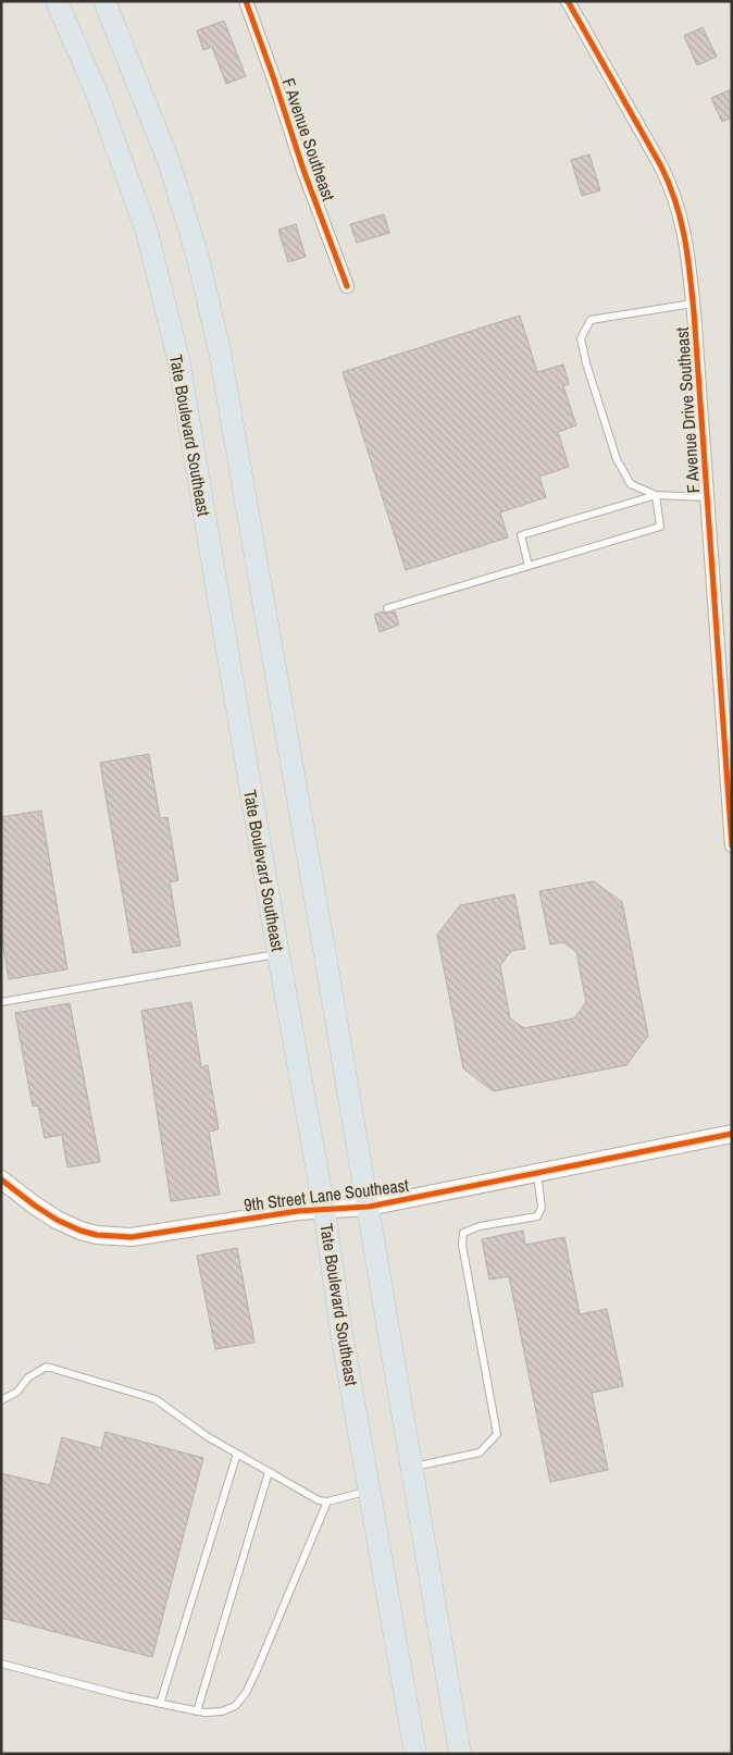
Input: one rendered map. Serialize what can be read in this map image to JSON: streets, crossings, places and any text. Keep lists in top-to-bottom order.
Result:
{
  "streets": {
    "main road": ["Tate Boulevard Southeast"],
    "street": ["F Avenue Southeast", "F Avenue Drive Southeast", "9th Street Lane Southeast"]
  },
  "crossings": [
    ["Tate Boulevard Southeast", "9th Street Lane Southeast"]
  ]
}
